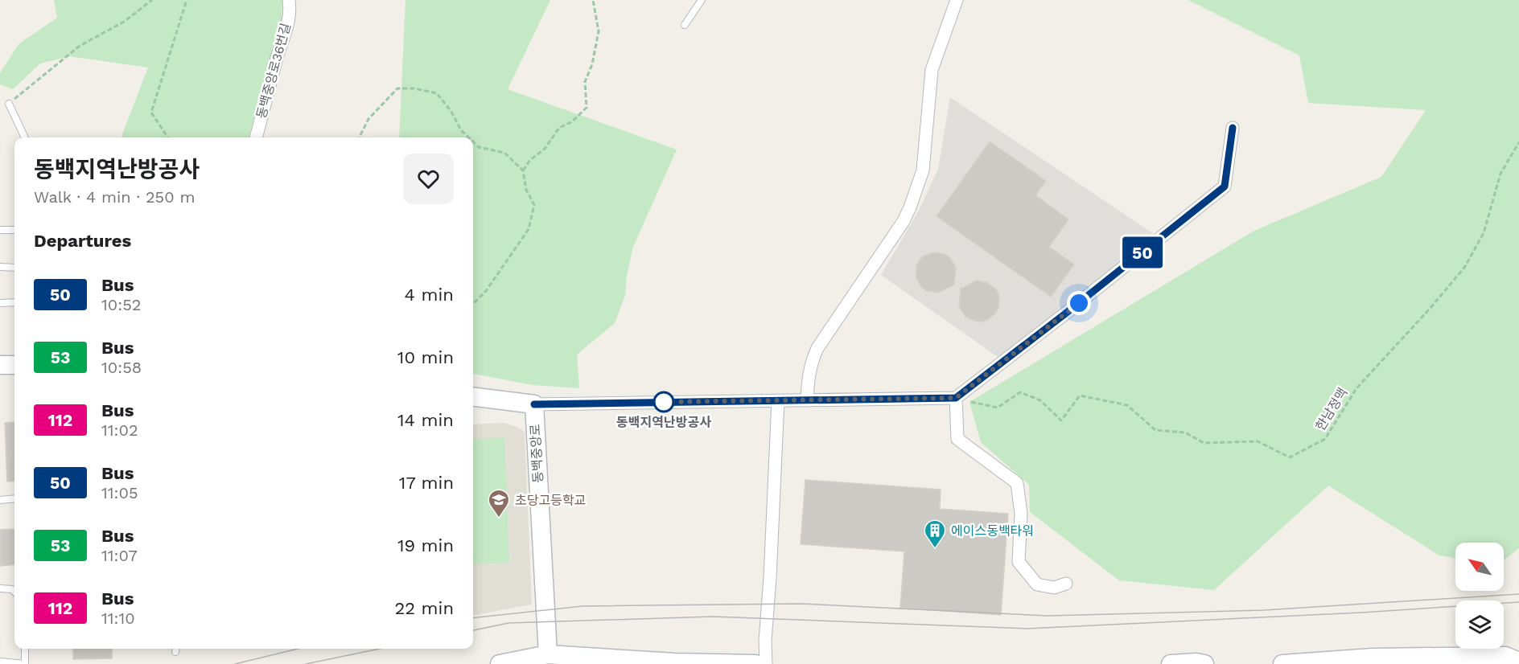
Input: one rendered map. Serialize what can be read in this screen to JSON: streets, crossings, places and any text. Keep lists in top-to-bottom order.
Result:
{
  "streets": {
    "main road": ["동백중앙로"],
    "street": ["동백중앙로36번길"],
    "path": ["한남정맥"]
  },
  "places": {
    "other": ["동백지역난방공사"],
    "school or university": ["초당고등학교"],
    "building": ["에이스동백타워"]
  },
  "lines": ["bus line 50"],
  "north": "top left",
  "page": {
    "on_map": "50",
    "heading": [
      ["동백지역난방공사", "Walk · 4 min · 250 m"],
      "Departures"
    ],
    "list": [
      {
        "mark": "50",
        "name": "Bus",
        "note": "10:52",
        "value": "4 min"
      },
      {
        "mark": "53",
        "name": "Bus",
        "note": "10:58",
        "value": "10 min"
      },
      {
        "mark": "112",
        "name": "Bus",
        "note": "11:02",
        "value": "14 min"
      },
      {
        "mark": "50",
        "name": "Bus",
        "note": "11:05",
        "value": "17 min"
      },
      {
        "mark": "53",
        "name": "Bus",
        "note": "11:07",
        "value": "19 min"
      },
      {
        "mark": "112",
        "name": "Bus",
        "note": "11:10",
        "value": "22 min"
      }
    ]
  }
}
